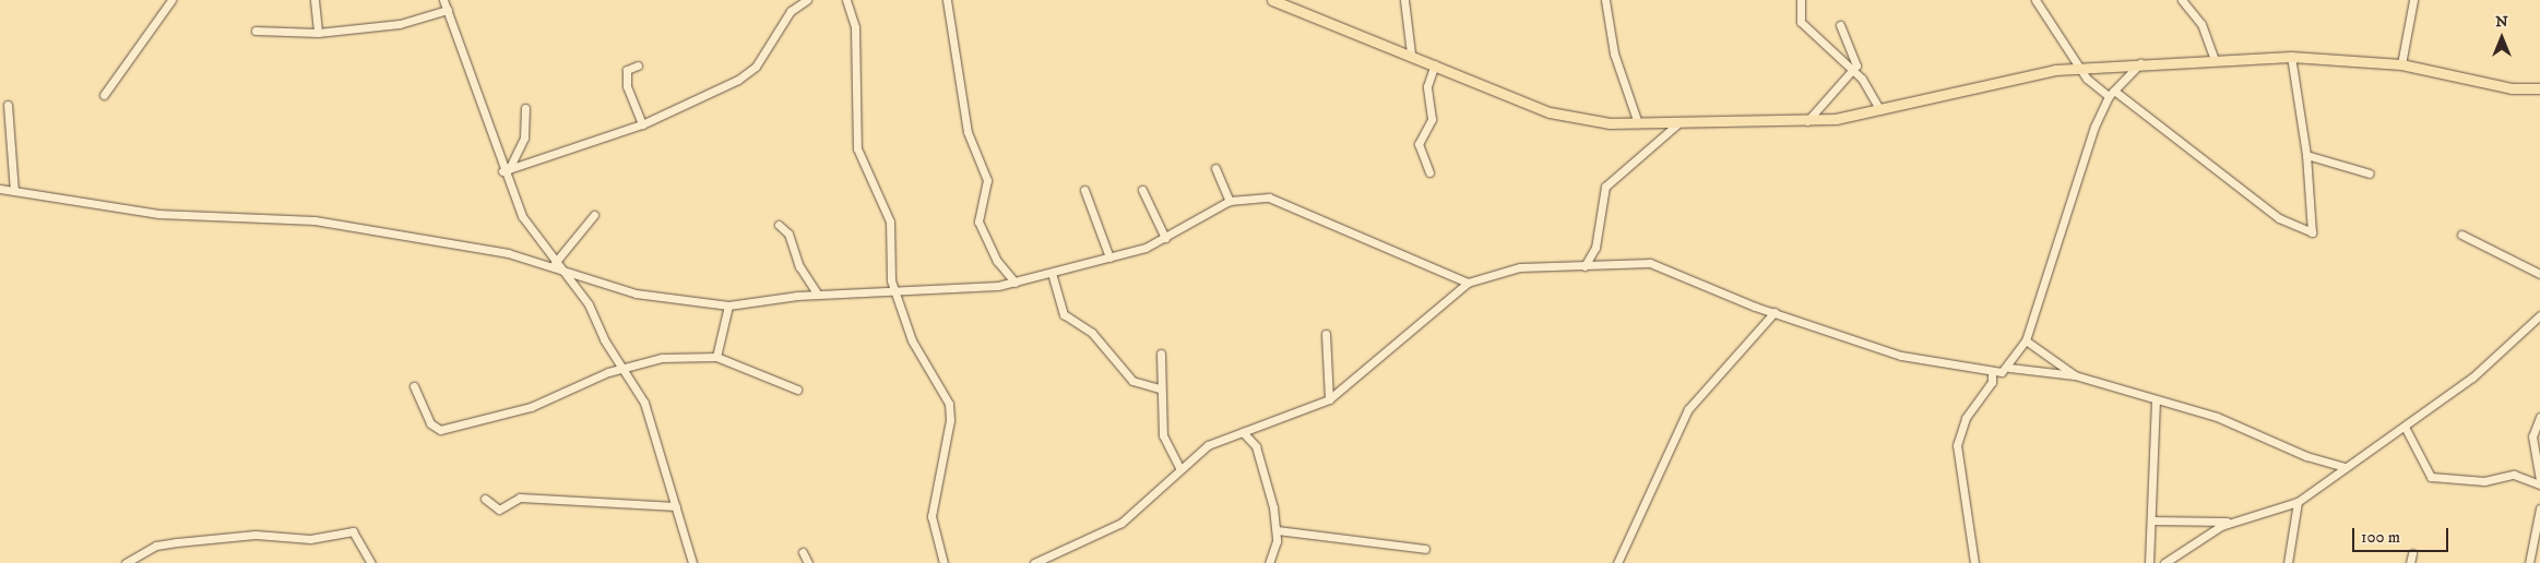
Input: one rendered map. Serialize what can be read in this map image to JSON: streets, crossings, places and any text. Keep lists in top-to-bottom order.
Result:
{
  "scale_bar": "100 m",
  "north": "top"
}
